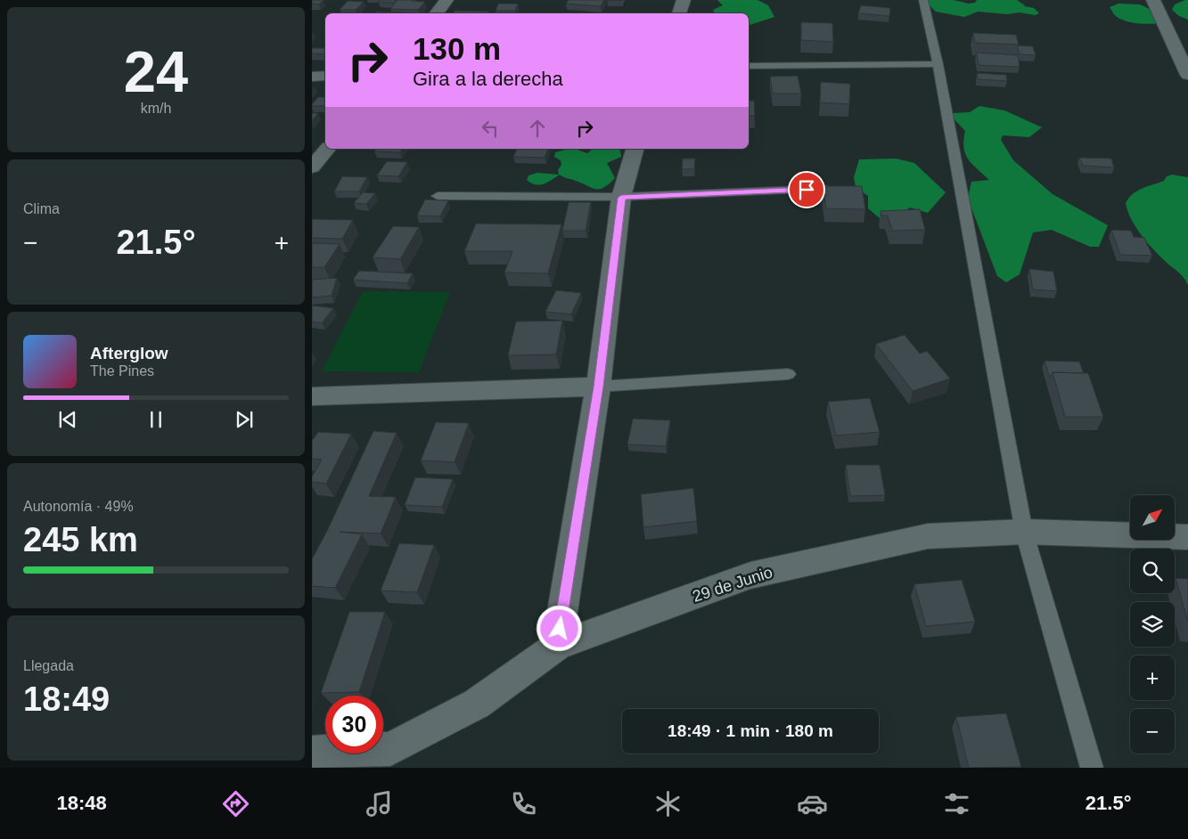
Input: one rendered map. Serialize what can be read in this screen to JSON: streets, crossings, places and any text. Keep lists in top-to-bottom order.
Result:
{
  "streets": {
    "street": ["29 de Junio"]
  },
  "north": "top right",
  "page": {
    "tile": [
      ["24", "km/h"],
      "Clima",
      ["Autonomía · 49%", "245 km"],
      ["Llegada", "18:49"]
    ],
    "turn": ["130 m", "Gira a la derecha"],
    "heat": ["−", "21.5°", "+"],
    "song": ["Afterglow", "The Pines"],
    "map_buttons": ["+", "−"],
    "limit": "30",
    "trip": "18:49 · 1 min · 180 m",
    "tabs": ["18:48", "21.5°"]
  }
}
